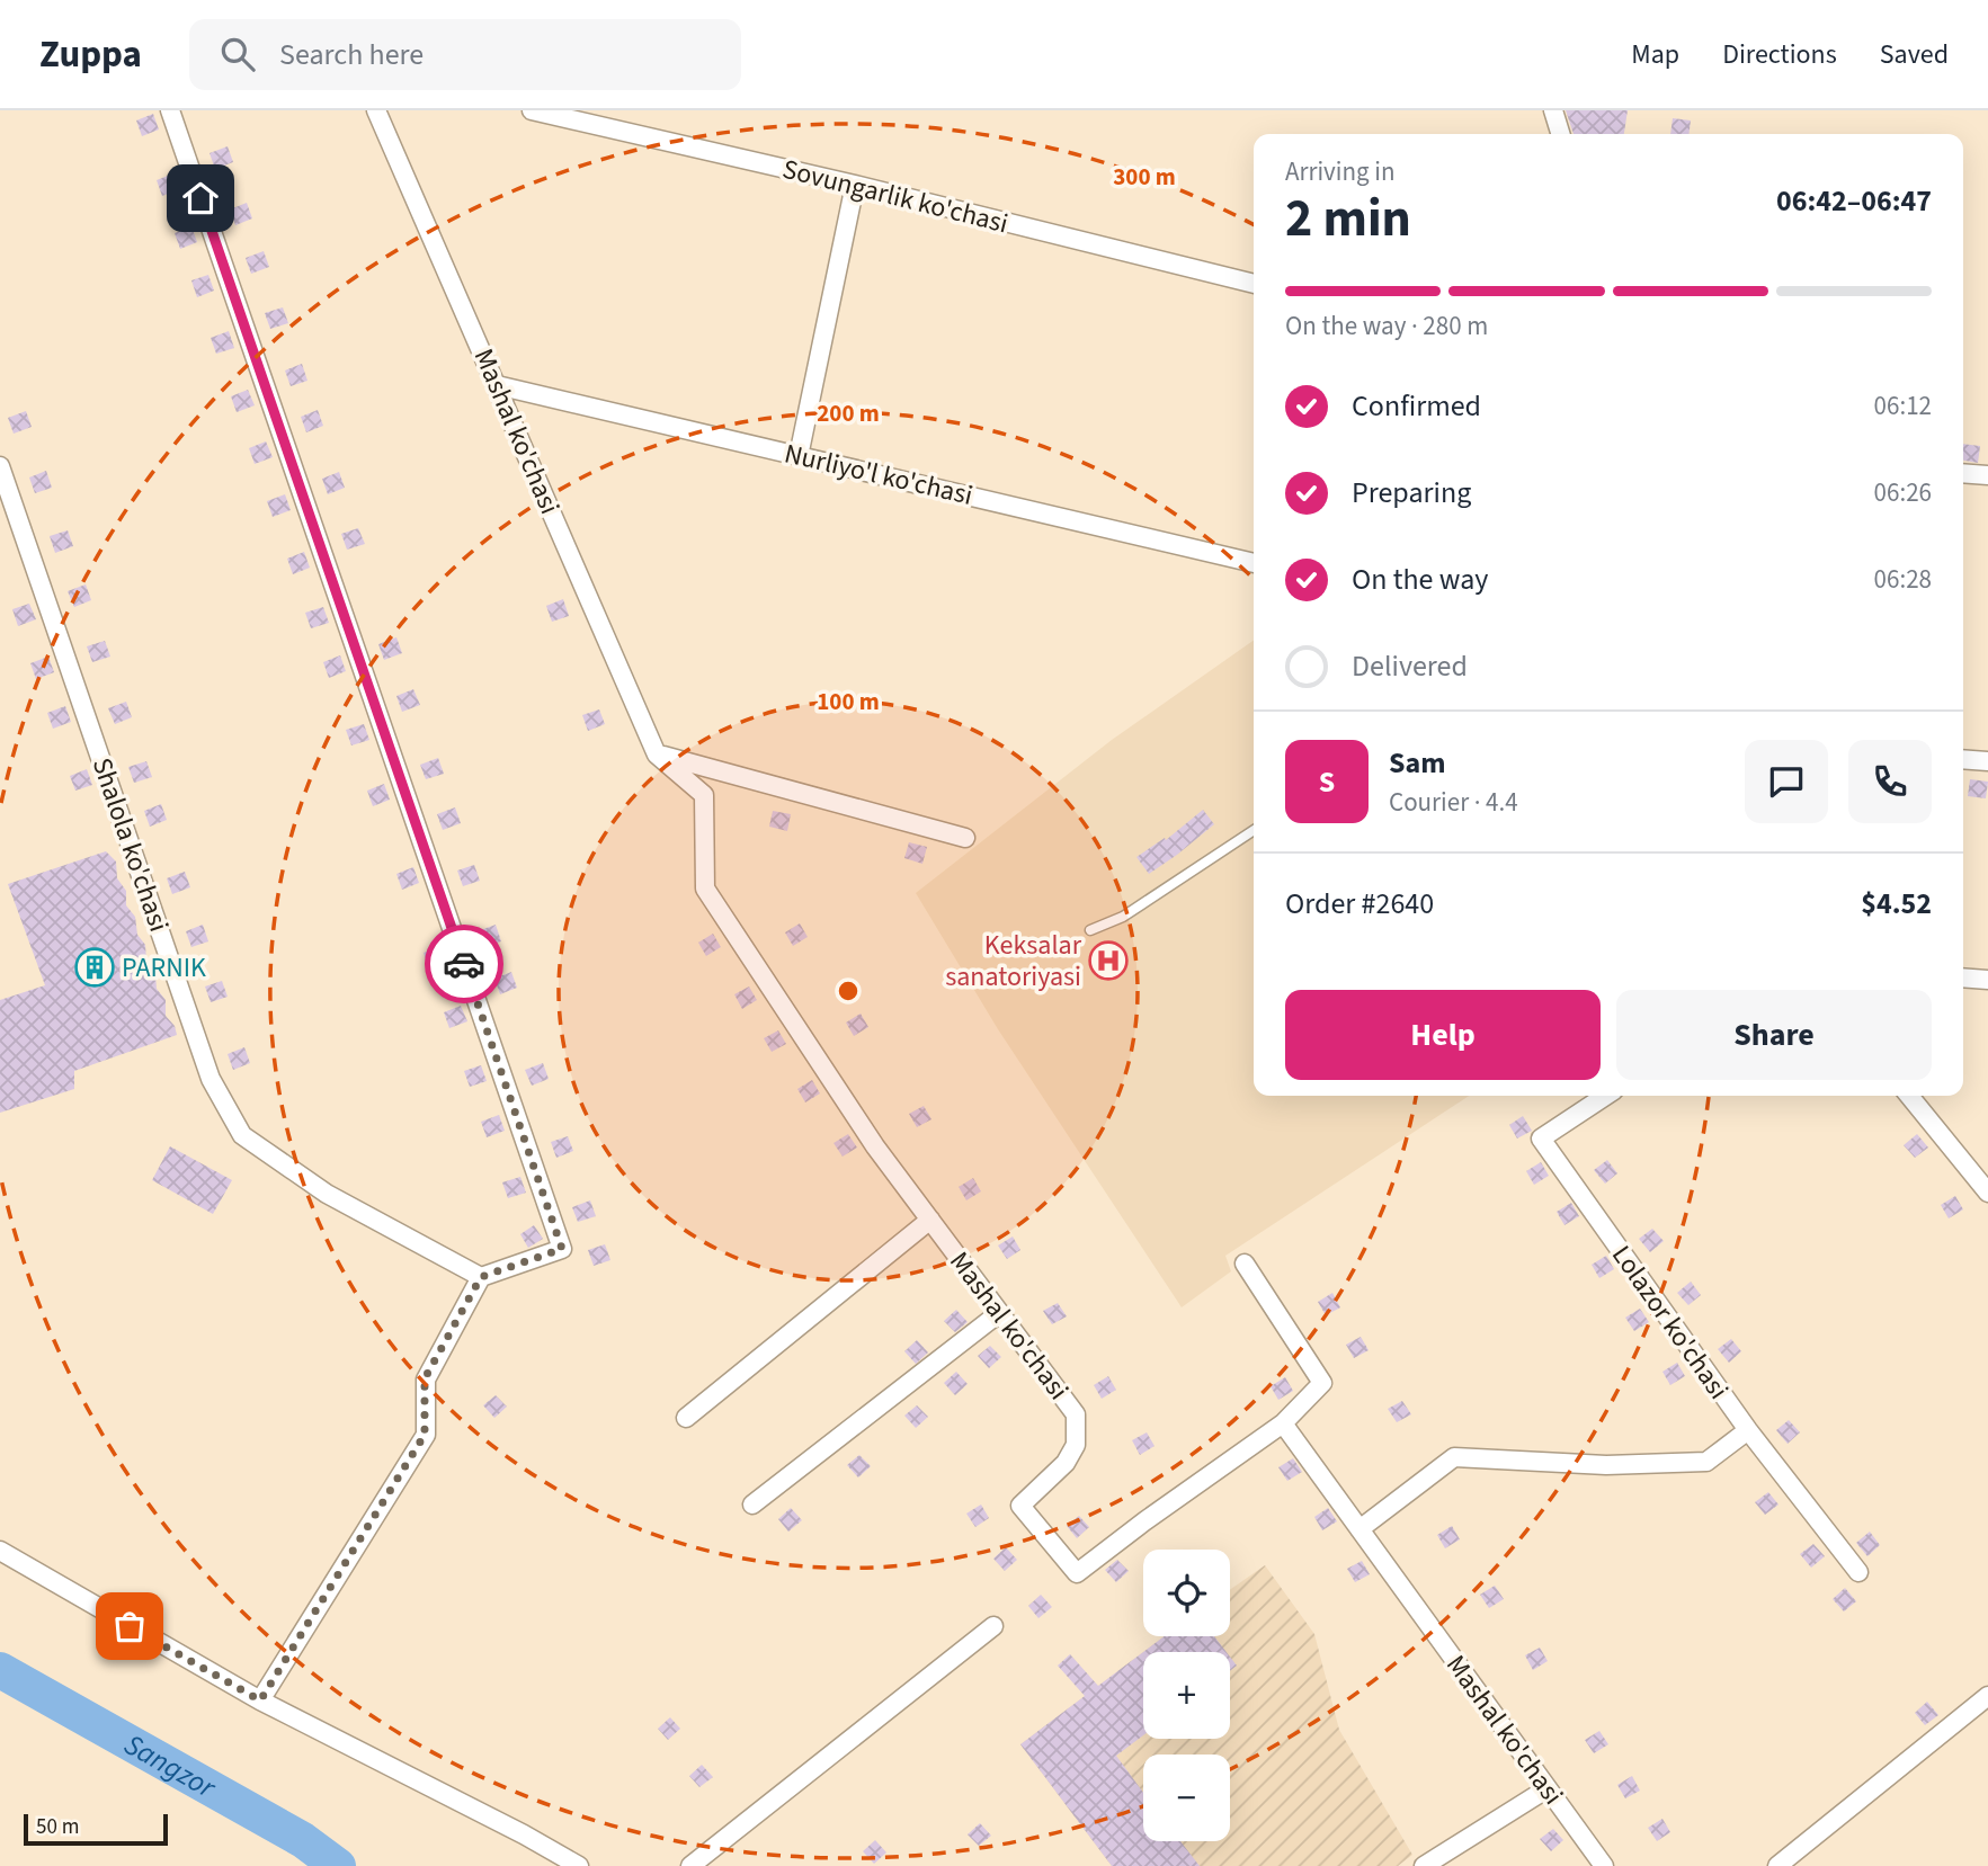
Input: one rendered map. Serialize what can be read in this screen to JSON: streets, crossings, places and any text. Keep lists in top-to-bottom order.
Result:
{
  "streets": {
    "street": [
      "Sovungarlik ko'chasi",
      "Mashal ko'chasi",
      "Nurliyo'l ko'chasi",
      "Shalola ko'chasi",
      "Lolazor ko'chasi"
    ]
  },
  "crossings": [
    ["Mashal ko'chasi", "Nurliyo'l ko'chasi"]
  ],
  "water": ["Sangzor"],
  "places": {
    "hospital": ["Keksalar sanatoriyasi"],
    "building": ["PARNIK"]
  },
  "scale_bar": "50 m",
  "page": {
    "header": "Zuppa",
    "search": "Search here",
    "nav": ["Map", "Directions", "Saved"],
    "heading": ["2 min", "Arriving in", "06:42–06:47"],
    "panel": [
      "Sam",
      "Courier · 4.4",
      "Order #2640",
      "$4.52"
    ],
    "bar": "On the way · 280 m",
    "list": [
      ["Confirmed", "06:12"],
      ["Preparing", "06:26"],
      ["On the way", "06:28"],
      "Delivered"
    ],
    "round": "S",
    "buttons": ["Help", "Share"],
    "map_buttons": ["+", "−"],
    "scale": "50 m"
  },
  "rings": ["300 m", "200 m", "100 m"]
}
